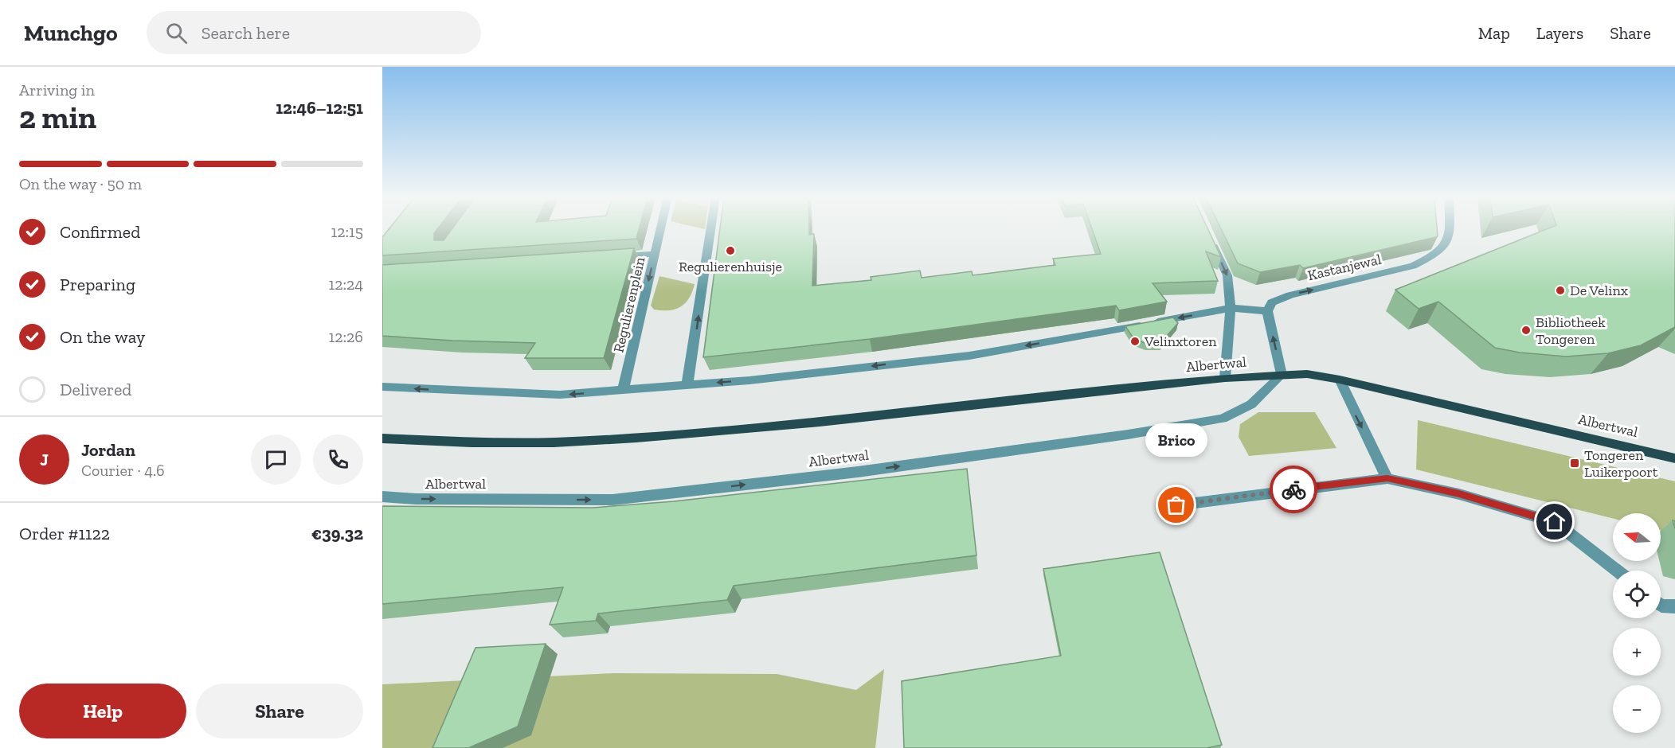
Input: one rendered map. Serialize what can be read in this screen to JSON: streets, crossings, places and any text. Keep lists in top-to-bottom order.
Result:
{
  "streets": {
    "main road": ["Albertwal"],
    "street": ["Kastanjewal", "Regulierenplein"]
  },
  "one_way": ["Kastanjewal"],
  "places": {
    "other": [
      "Regulierenhuisje",
      "De Velinx",
      "Bibliotheek Tongeren",
      "Velinxtoren",
      "Brico"
    ],
    "transit": ["Tongeren Luikerpoort"]
  },
  "north": "left",
  "page": {
    "header": "Munchgo",
    "search": "Search here",
    "nav": ["Map", "Layers", "Share"],
    "heading": ["2 min", "Arriving in", "12:46–12:51"],
    "panel": [
      "Jordan",
      "Courier · 4.6",
      "Order #1122",
      "€39.32"
    ],
    "bar": "On the way · 50 m",
    "list": [
      ["Confirmed", "12:15"],
      ["Preparing", "12:24"],
      ["On the way", "12:26"],
      "Delivered"
    ],
    "bubble": "Brico",
    "round": "J",
    "map_buttons": ["+", "−"],
    "buttons": ["Help", "Share"]
  }
}
